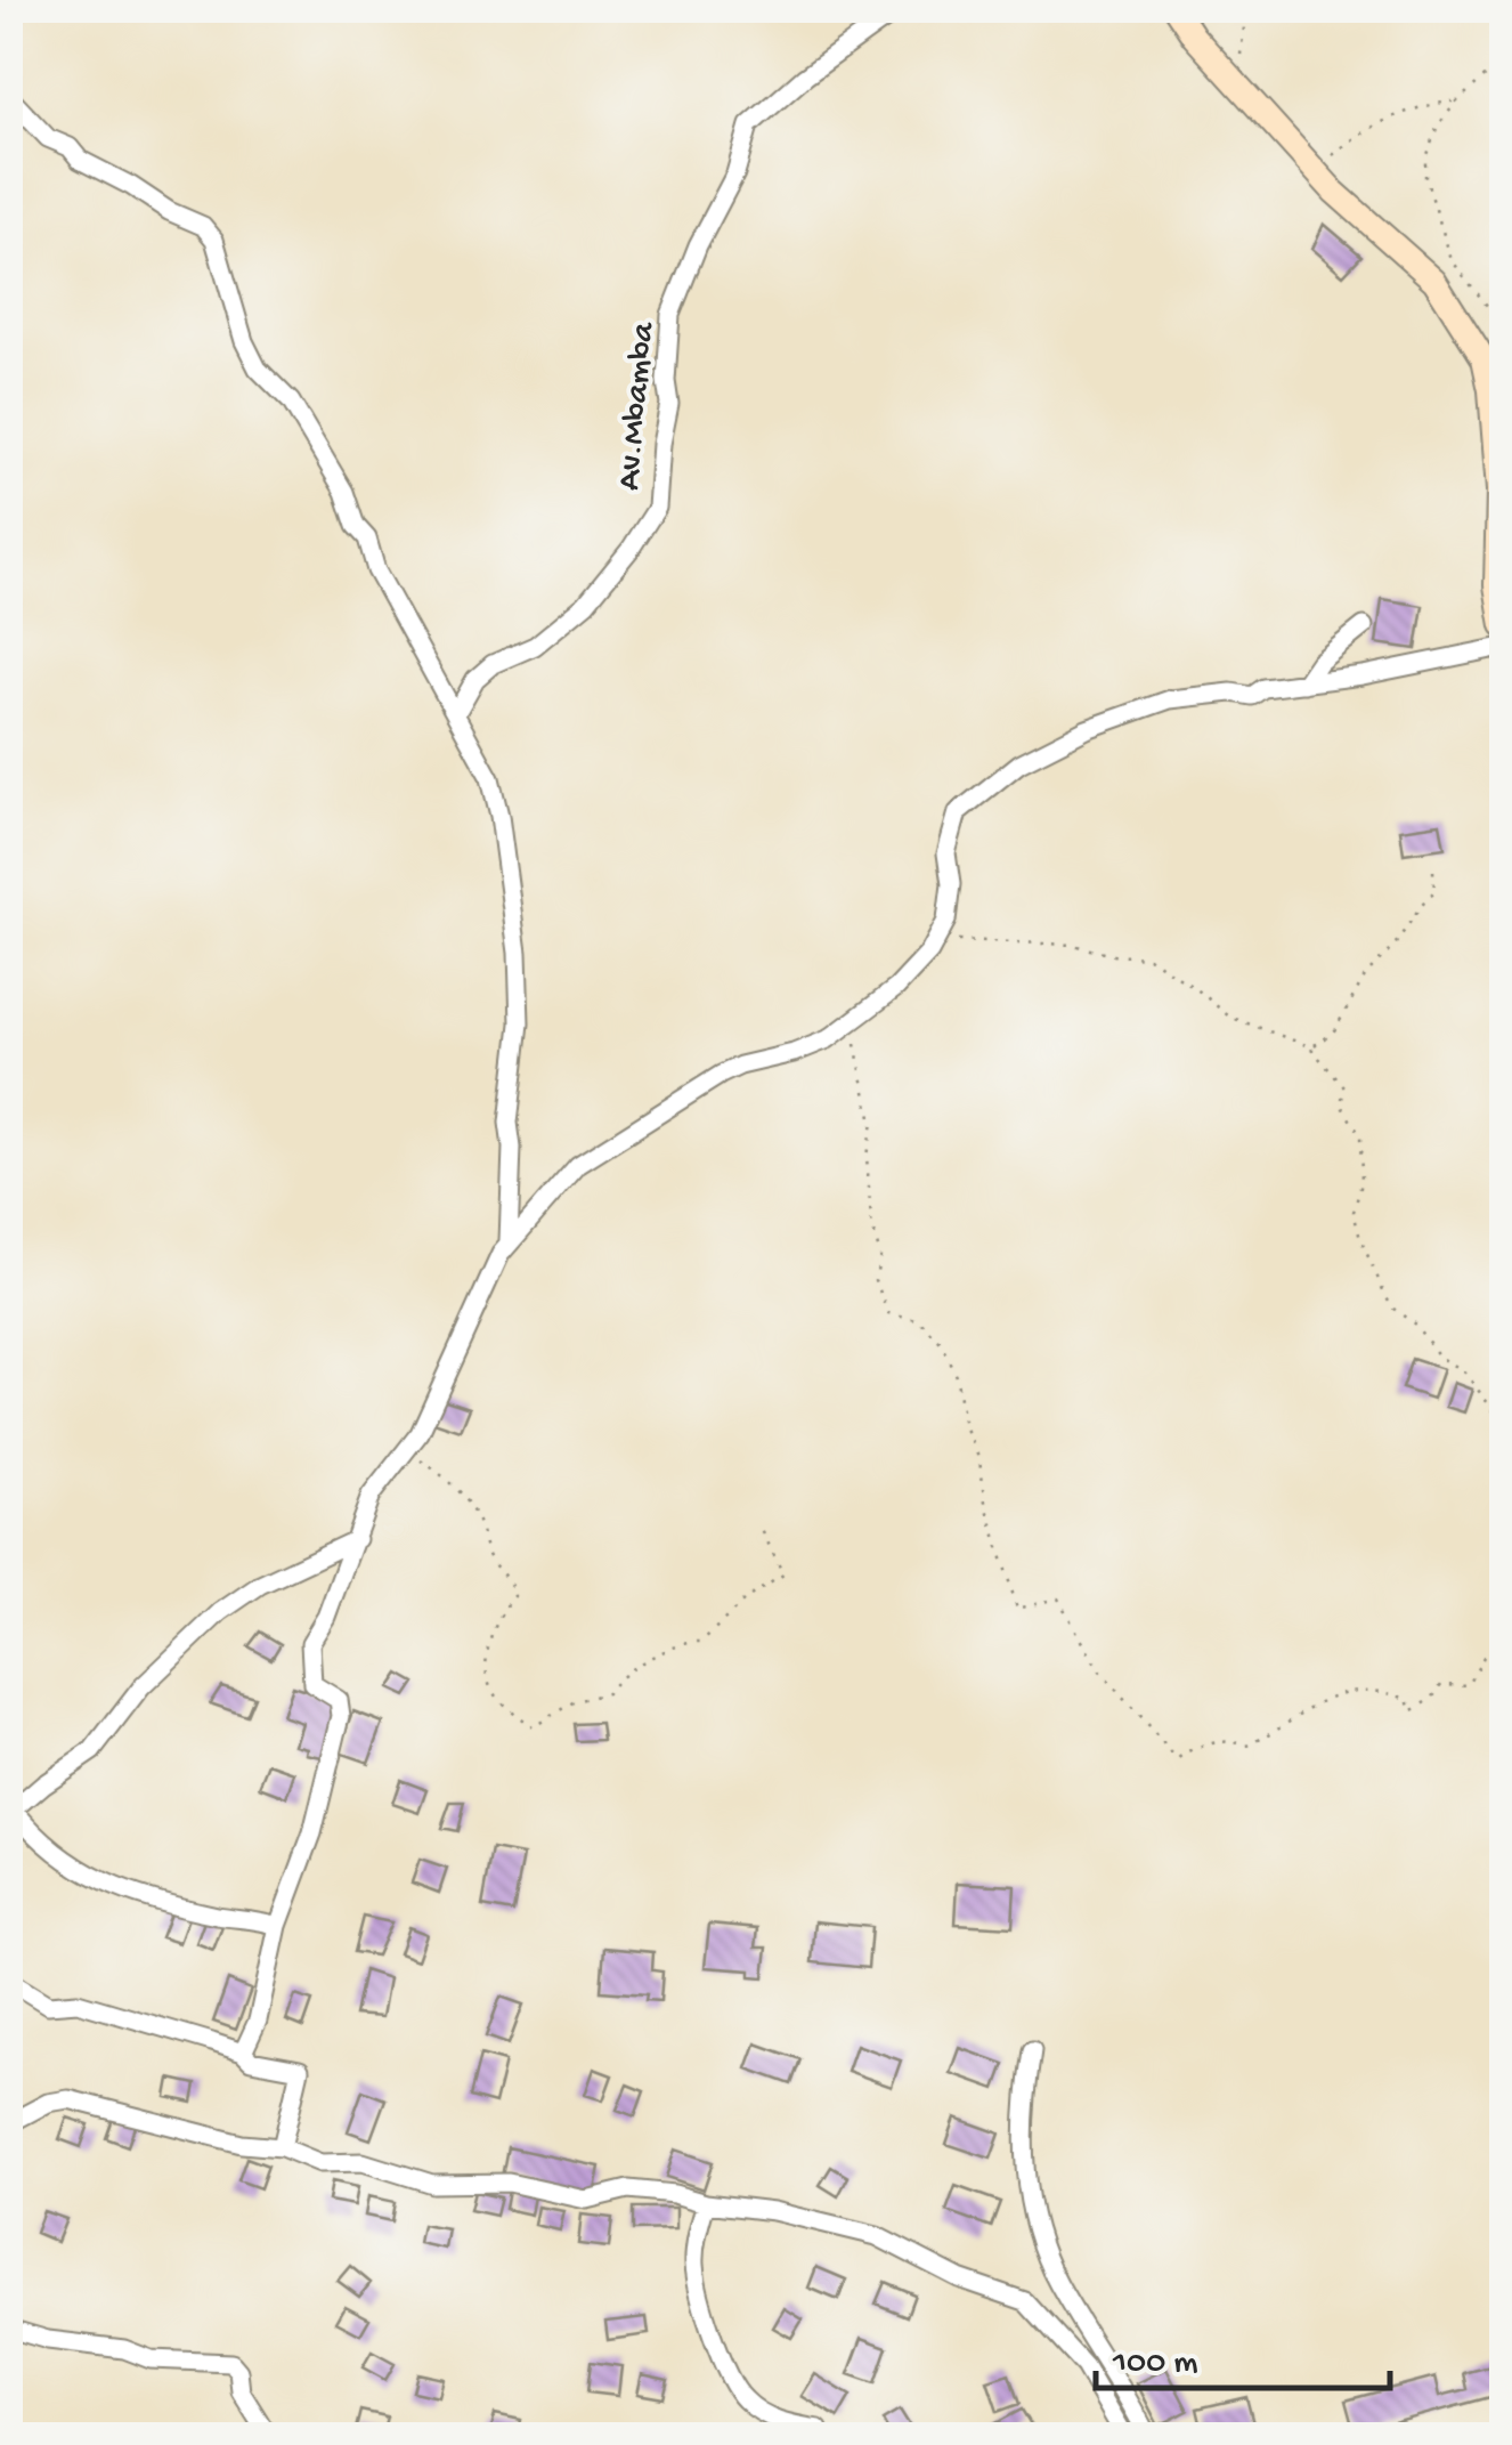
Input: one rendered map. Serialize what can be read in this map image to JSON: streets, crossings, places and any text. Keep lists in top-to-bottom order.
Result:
{
  "streets": {
    "street": ["Av.Mbamba"]
  },
  "scale_bar": "100 m"
}
